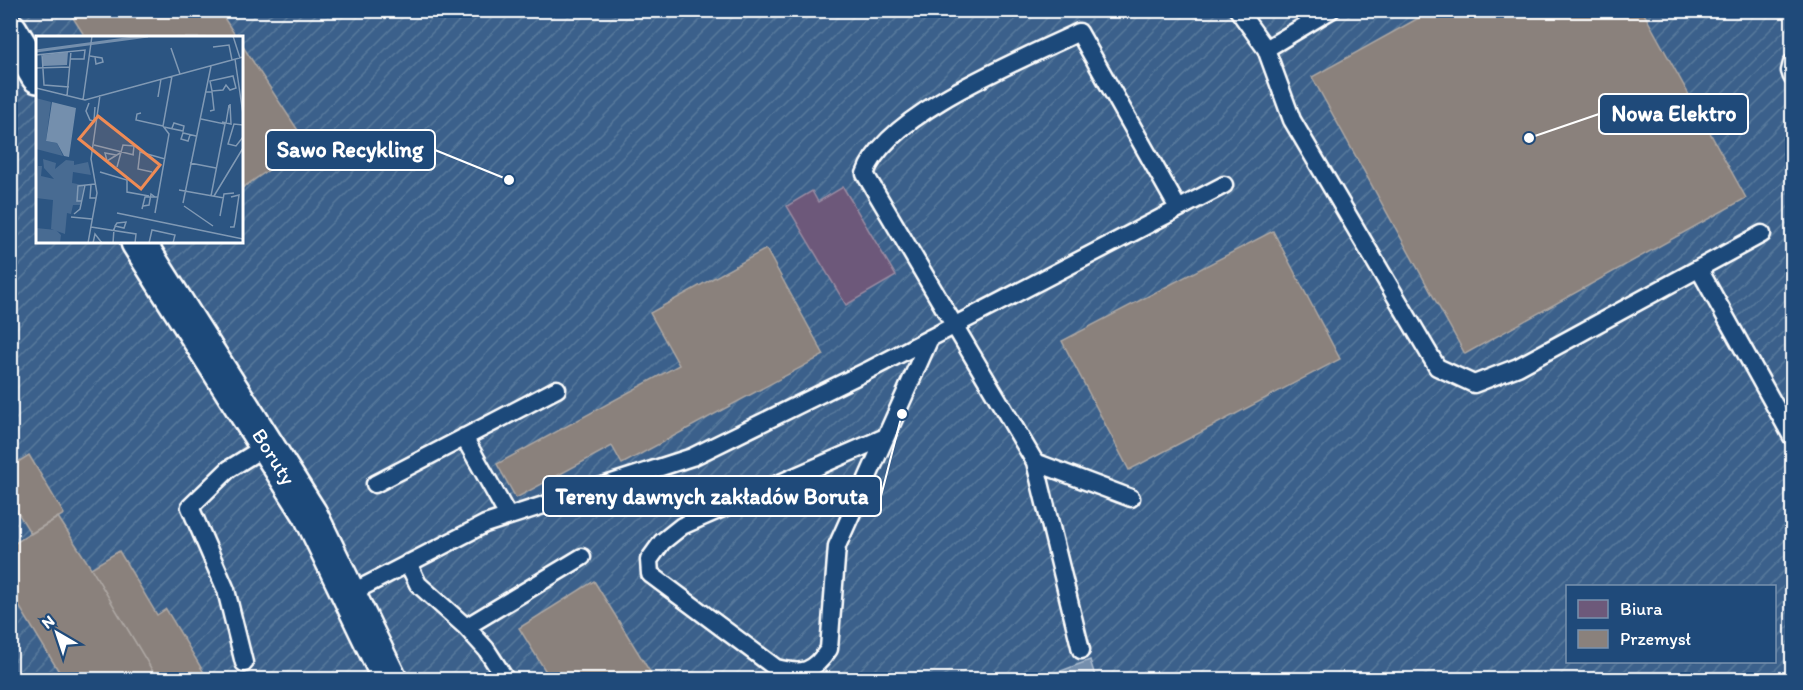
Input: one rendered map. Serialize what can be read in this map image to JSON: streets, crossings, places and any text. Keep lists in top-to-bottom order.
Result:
{
  "streets": {
    "street": ["Boruty"]
  },
  "places": ["Nowa Elektro", "Sawo Recykling", "Tereny dawnych zakładów Boruta"],
  "legend": ["Biura", "Przemysł"],
  "north": "top left"
}
